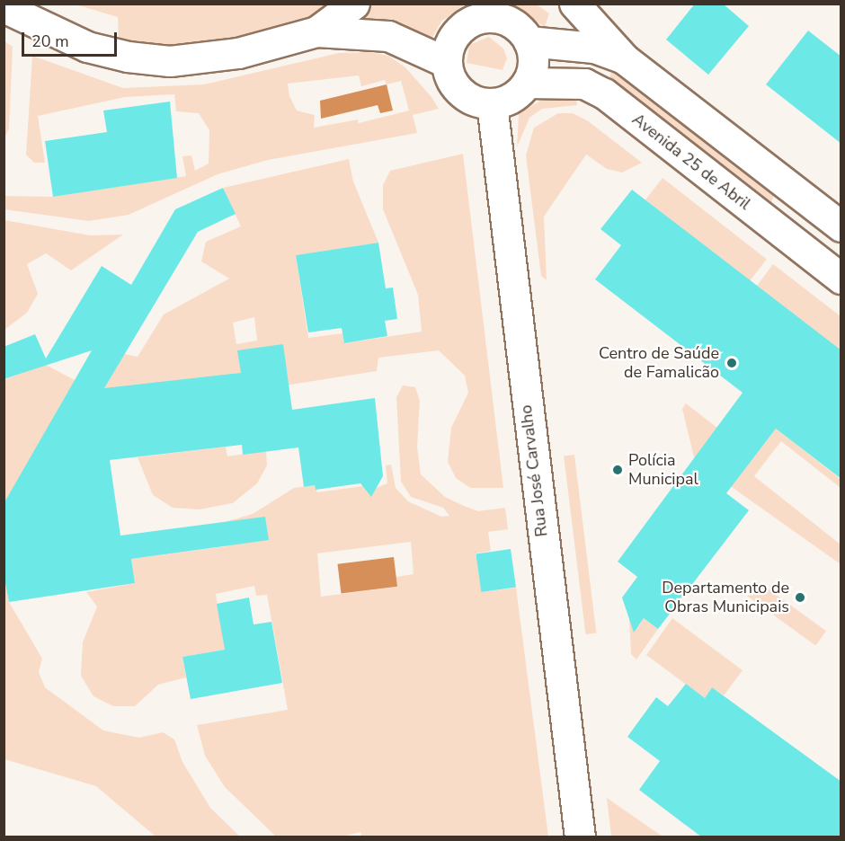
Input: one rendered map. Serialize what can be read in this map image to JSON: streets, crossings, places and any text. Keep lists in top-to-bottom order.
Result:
{
  "streets": {
    "main road": ["Avenida 25 de Abril", "Rua José Carvalho"]
  },
  "crossings": [
    ["Avenida 25 de Abril", "Rua José Carvalho"]
  ],
  "places": ["Centro de Saúde de Famalicão", "Polícia Municipal", "Departamento de Obras Municipais"],
  "scale_bar": "20 m"
}
